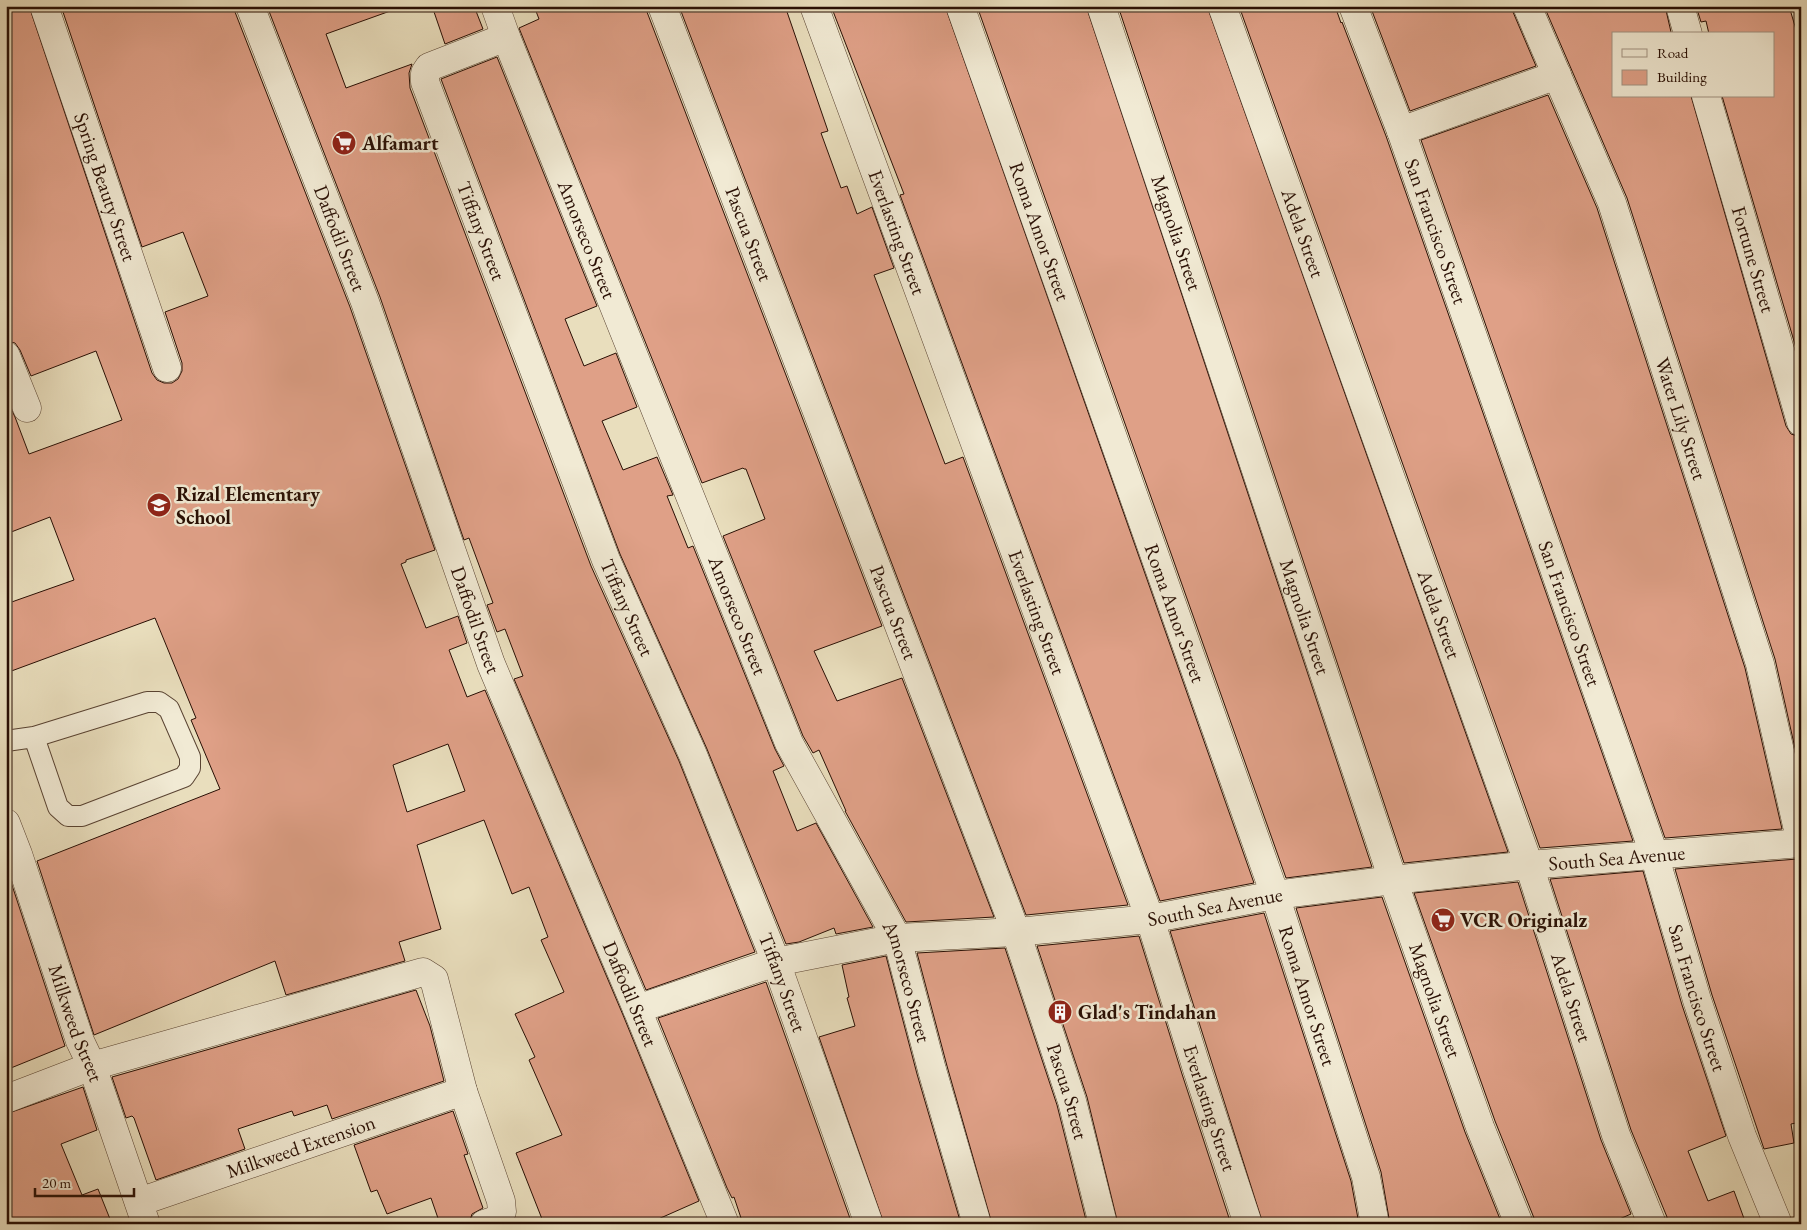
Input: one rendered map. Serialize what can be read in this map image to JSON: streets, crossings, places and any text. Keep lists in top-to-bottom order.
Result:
{
  "streets": {
    "street": [
      "Spring Beauty Street",
      "Tiffany Street",
      "Roma Amor Street",
      "San Francisco Street",
      "Pascua Street",
      "Everlasting Street",
      "Magnolia Street",
      "Adela Street",
      "Daffodil Street",
      "Amorseco Street",
      "Fortune Street",
      "Water Lily Street",
      "South Sea Avenue",
      "Milkweed Street",
      "Milkweed Extension"
    ]
  },
  "crossings": [
    ["Tiffany Street", "Amorseco Street"],
    ["Tiffany Street", "South Sea Avenue"],
    ["Roma Amor Street", "South Sea Avenue"],
    ["San Francisco Street", "South Sea Avenue"],
    ["Pascua Street", "South Sea Avenue"],
    ["Everlasting Street", "South Sea Avenue"],
    ["Magnolia Street", "South Sea Avenue"],
    ["Adela Street", "South Sea Avenue"],
    ["Daffodil Street", "South Sea Avenue"],
    ["Amorseco Street", "South Sea Avenue"],
    ["Water Lily Street", "South Sea Avenue"],
    ["Milkweed Street", "Milkweed Extension"]
  ],
  "places": {
    "supermarket": ["Alfamart", "VCR Originalz"],
    "school or university": ["Rizal Elementary School"],
    "building": ["Glad's Tindahan"]
  },
  "legend": ["Road", "Building"],
  "scale_bar": "20 m"
}
